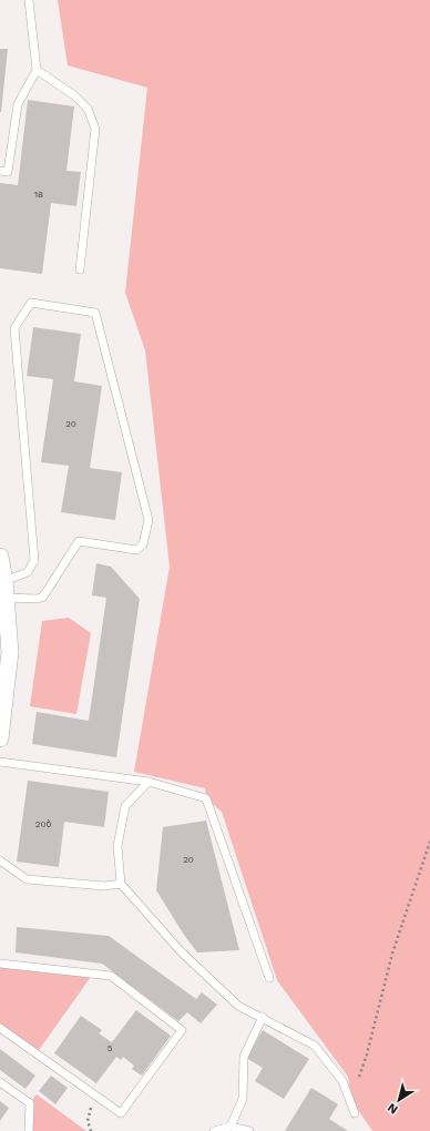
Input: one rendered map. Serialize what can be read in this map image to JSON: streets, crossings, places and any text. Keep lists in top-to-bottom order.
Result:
{
  "house_numbers": [
    "18",
    "20",
    "20ბ",
    "20",
    "5"
  ],
  "north": "bottom left"
}
